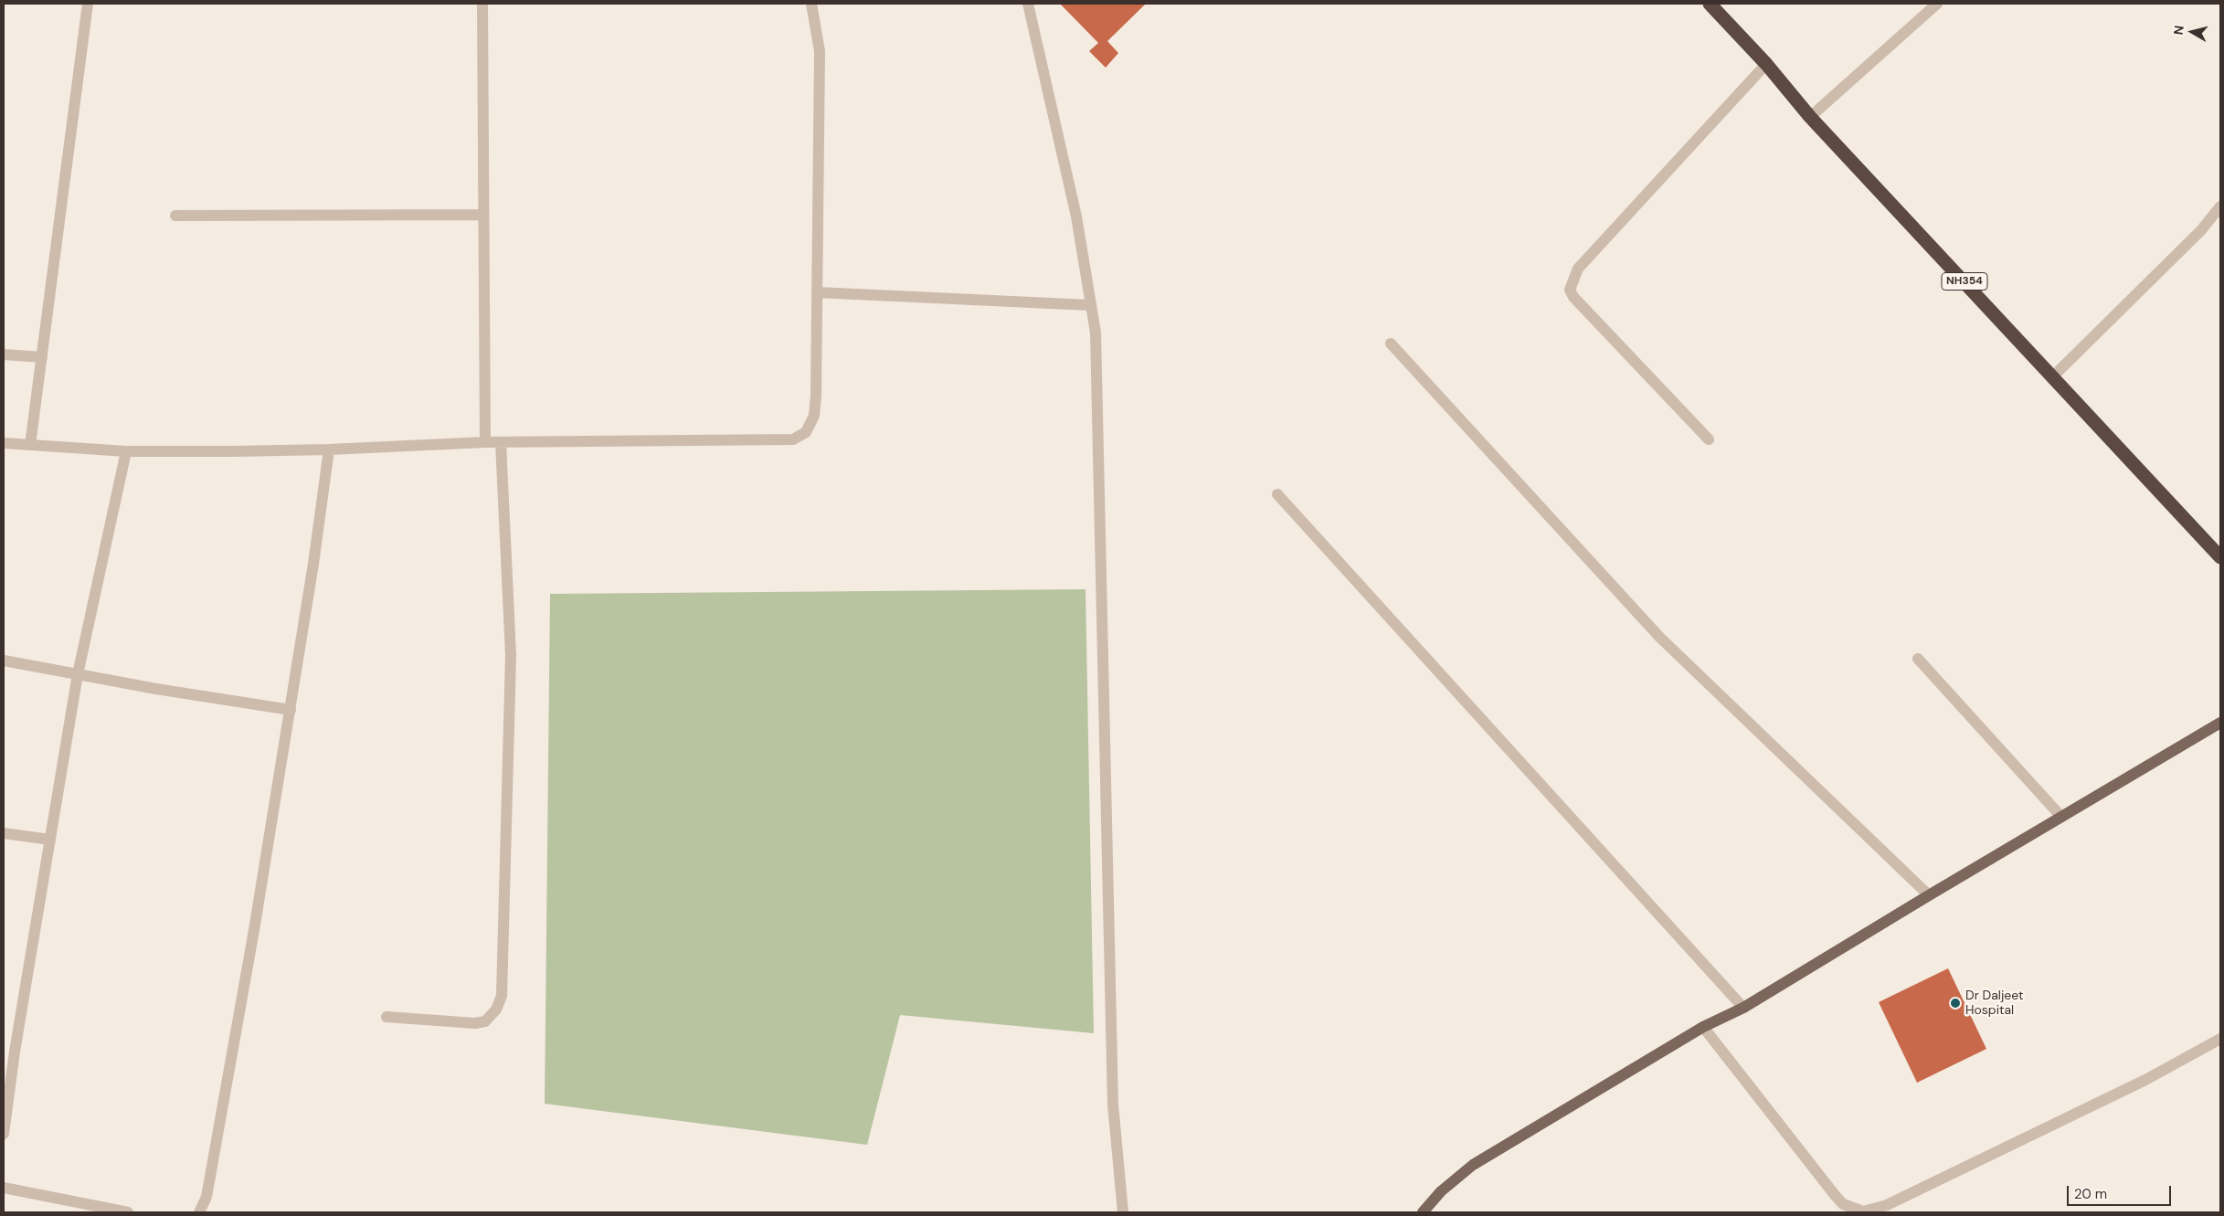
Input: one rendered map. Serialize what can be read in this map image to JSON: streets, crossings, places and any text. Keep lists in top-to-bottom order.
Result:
{
  "streets": {
    "highway": ["NH354"]
  },
  "places": ["Dr Daljeet Hospital"],
  "scale_bar": "20 m",
  "north": "left"
}
